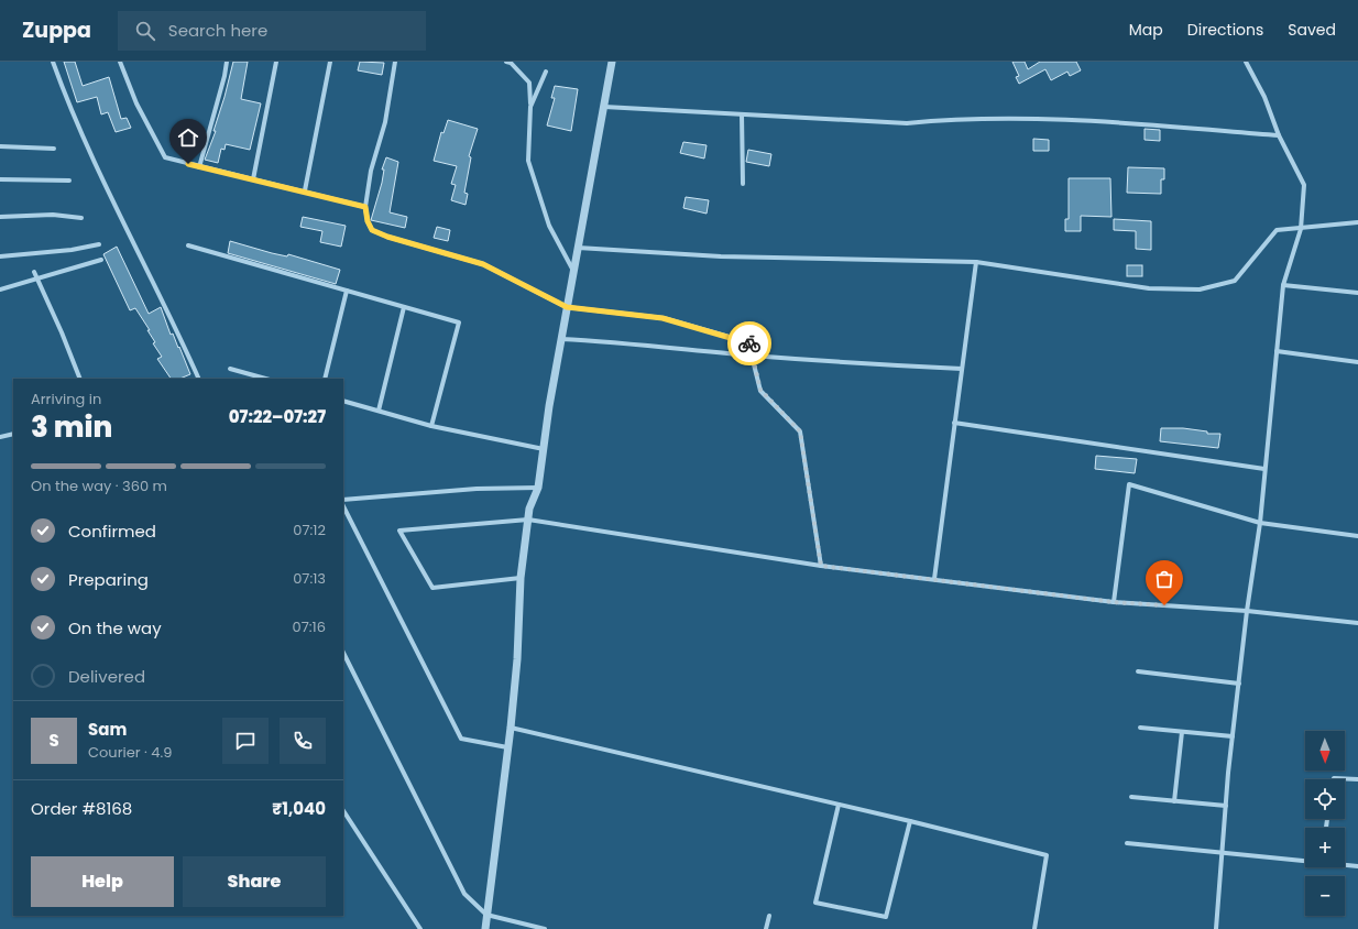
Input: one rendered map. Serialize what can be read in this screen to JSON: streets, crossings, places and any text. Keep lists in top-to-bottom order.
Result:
{
  "north": "bottom",
  "page": {
    "header": "Zuppa",
    "search": "Search here",
    "nav": ["Map", "Directions", "Saved"],
    "heading": ["3 min", "Arriving in", "07:22–07:27"],
    "panel": [
      "Sam",
      "Courier · 4.9",
      "Order #8168",
      "₹1,040"
    ],
    "bar": "On the way · 360 m",
    "list": [
      ["Confirmed", "07:12"],
      ["Preparing", "07:13"],
      ["On the way", "07:16"],
      "Delivered"
    ],
    "round": "S",
    "map_buttons": ["+", "−"],
    "buttons": ["Help", "Share"]
  }
}
